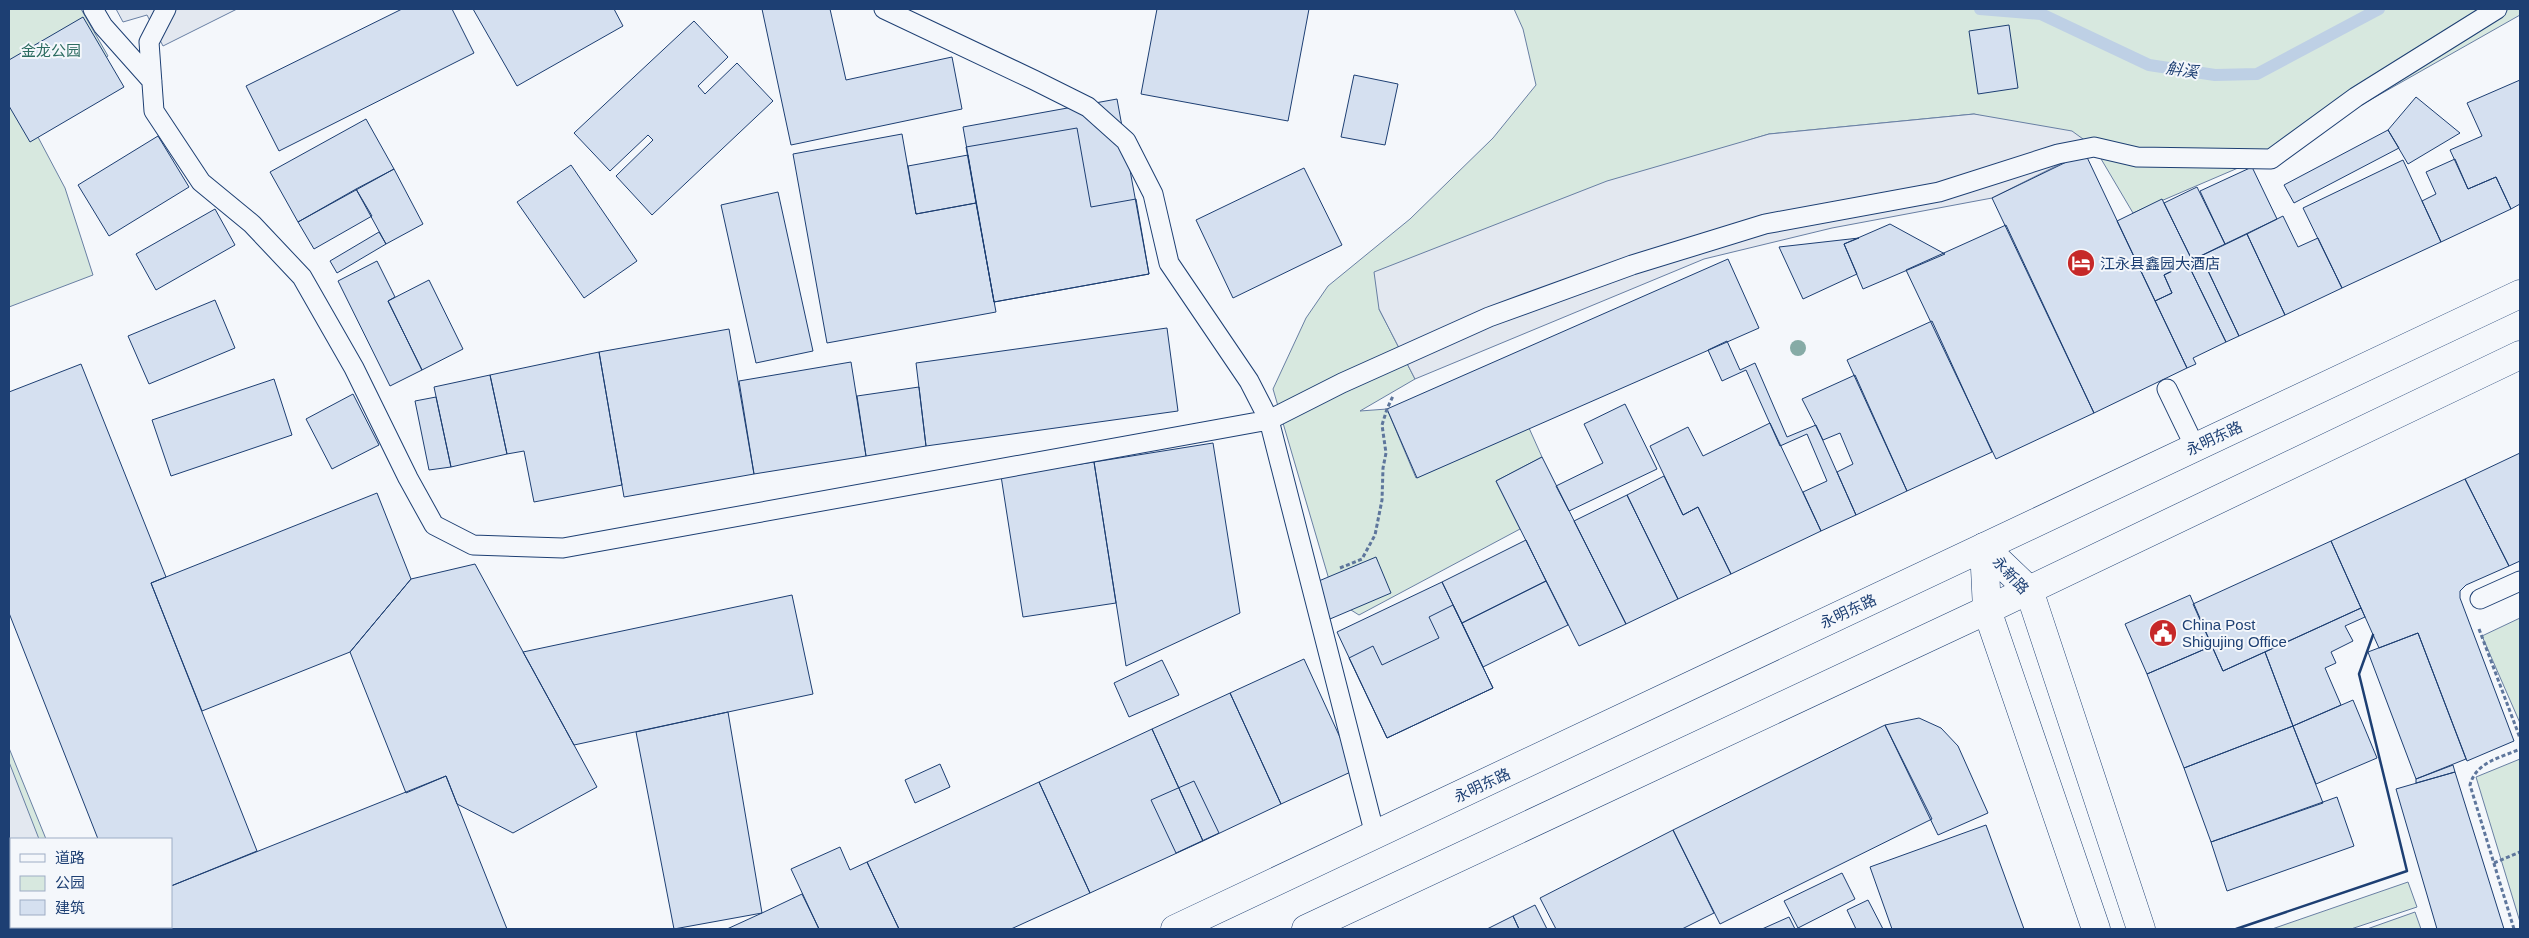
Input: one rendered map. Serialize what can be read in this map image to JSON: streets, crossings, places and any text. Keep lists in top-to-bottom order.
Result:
{
  "streets": {
    "main road": ["永明东路", "永新路"]
  },
  "crossings": [
    ["永明东路", "永新路"]
  ],
  "water": ["斛溪"],
  "parks": ["金龙公园"],
  "places": {
    "hotel": ["江永县鑫园大酒店"],
    "public building": ["China Post Shigujing Office"]
  },
  "legend": ["道路", "公园", "建筑"]
}
